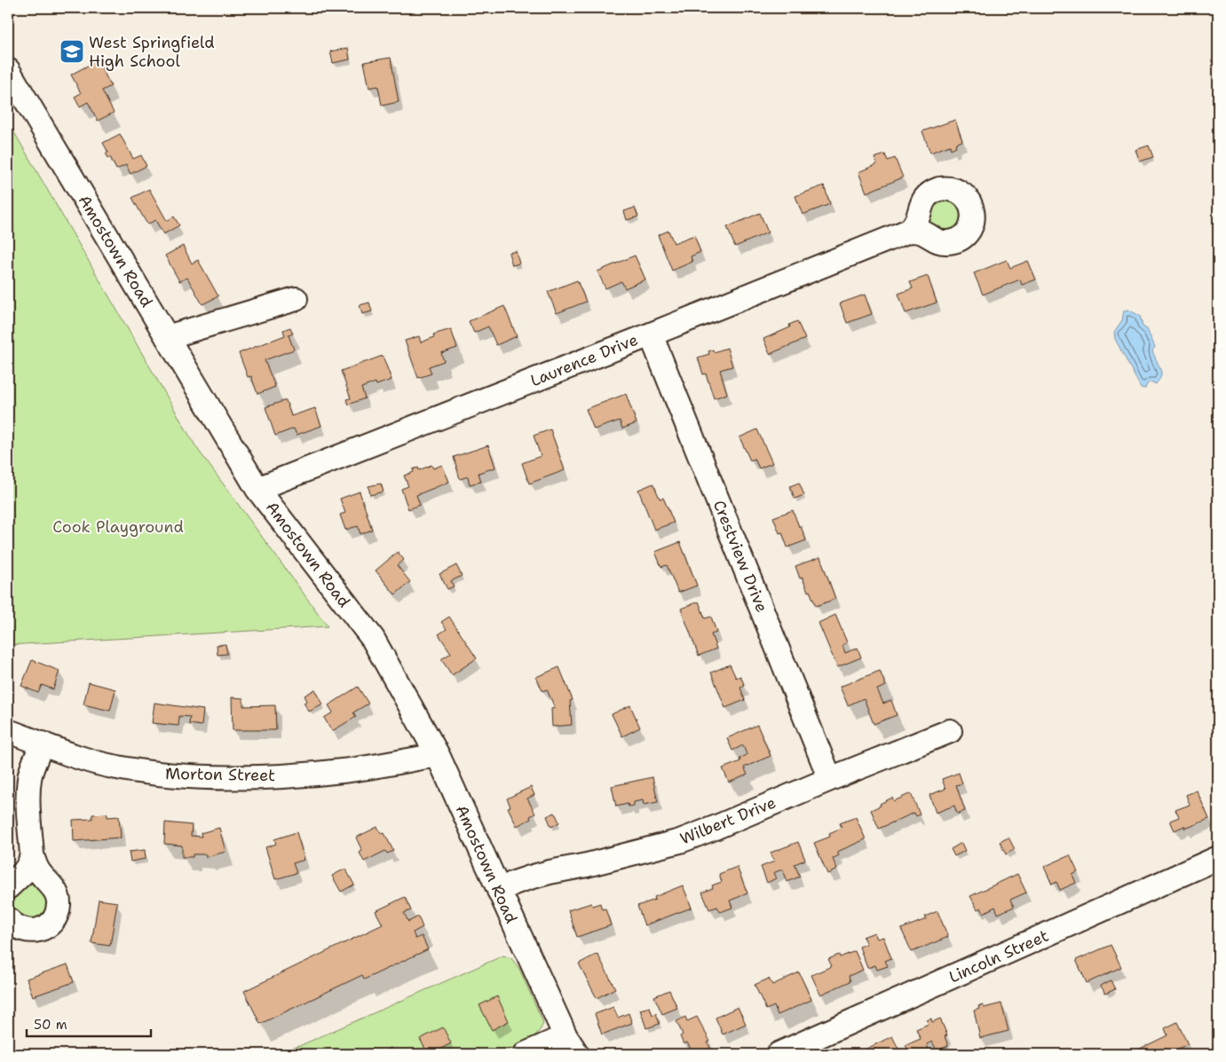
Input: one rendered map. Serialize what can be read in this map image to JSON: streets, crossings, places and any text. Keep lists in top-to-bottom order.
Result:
{
  "streets": {
    "street": [
      "Amostown Road",
      "Laurence Drive",
      "Crestview Drive",
      "Morton Street",
      "Wilbert Drive",
      "Lincoln Street"
    ]
  },
  "crossings": [
    ["Amostown Road", "Laurence Drive"],
    ["Amostown Road", "Morton Street"],
    ["Amostown Road", "Wilbert Drive"],
    ["Laurence Drive", "Crestview Drive"],
    ["Crestview Drive", "Wilbert Drive"]
  ],
  "parks": ["Cook Playground"],
  "places": {
    "school or university": ["West Springfield High School"]
  },
  "scale_bar": "50 m"
}
